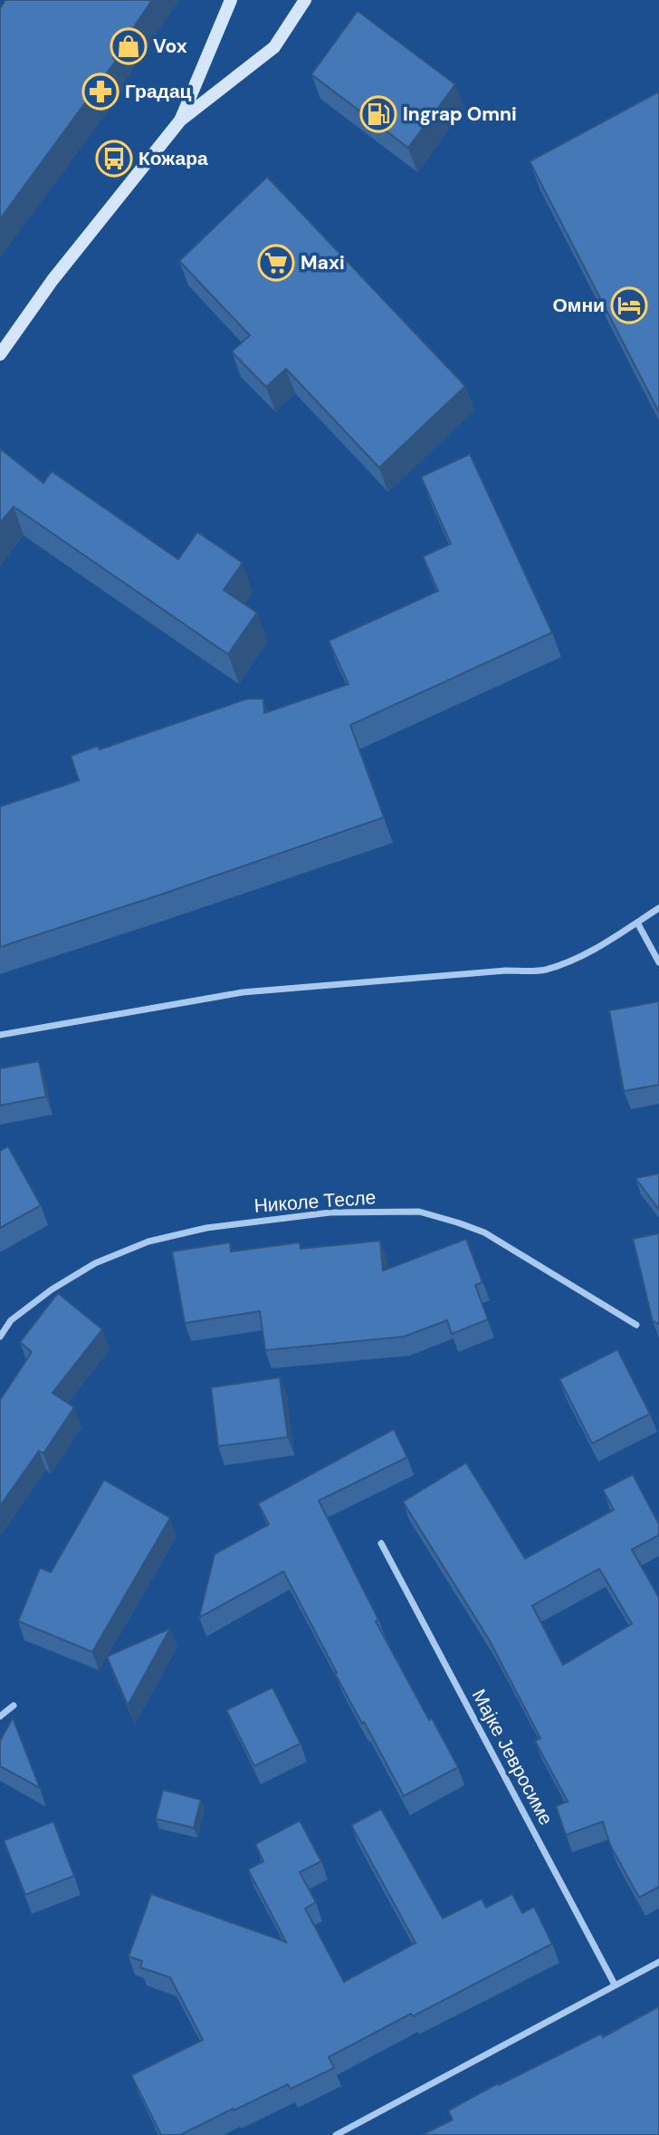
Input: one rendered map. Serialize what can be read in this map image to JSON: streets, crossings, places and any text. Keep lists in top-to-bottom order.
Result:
{
  "streets": {
    "street": ["Николе Тесле", "Мајке Јевросиме"]
  },
  "places": {
    "shop": ["Vox"],
    "pharmacy": ["Градац"],
    "fuel station": ["Ingrap Omni"],
    "bus stop": ["Кожара"],
    "supermarket": ["Maxi"],
    "hotel": ["Омни"]
  }
}
